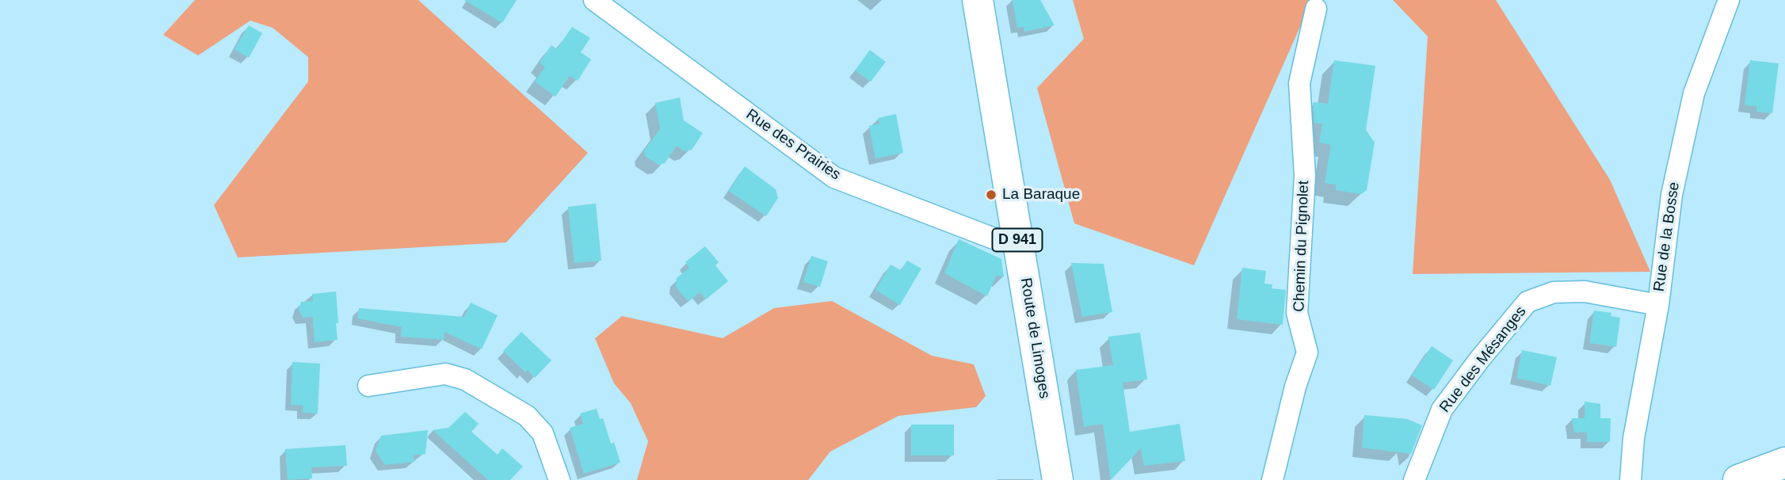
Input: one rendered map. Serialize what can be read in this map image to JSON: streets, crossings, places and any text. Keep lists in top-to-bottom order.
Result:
{
  "streets": {
    "main road": ["D 941", "Route de Limoges"],
    "street": [
      "Rue des Prairies",
      "Rue de la Bosse",
      "Chemin du Pignolet",
      "Rue des Mésanges"
    ]
  },
  "crossings": [
    ["Rue des Prairies", "Route de Limoges"],
    ["Rue de la Bosse", "Rue des Mésanges"]
  ],
  "places": ["La Baraque"]
}
